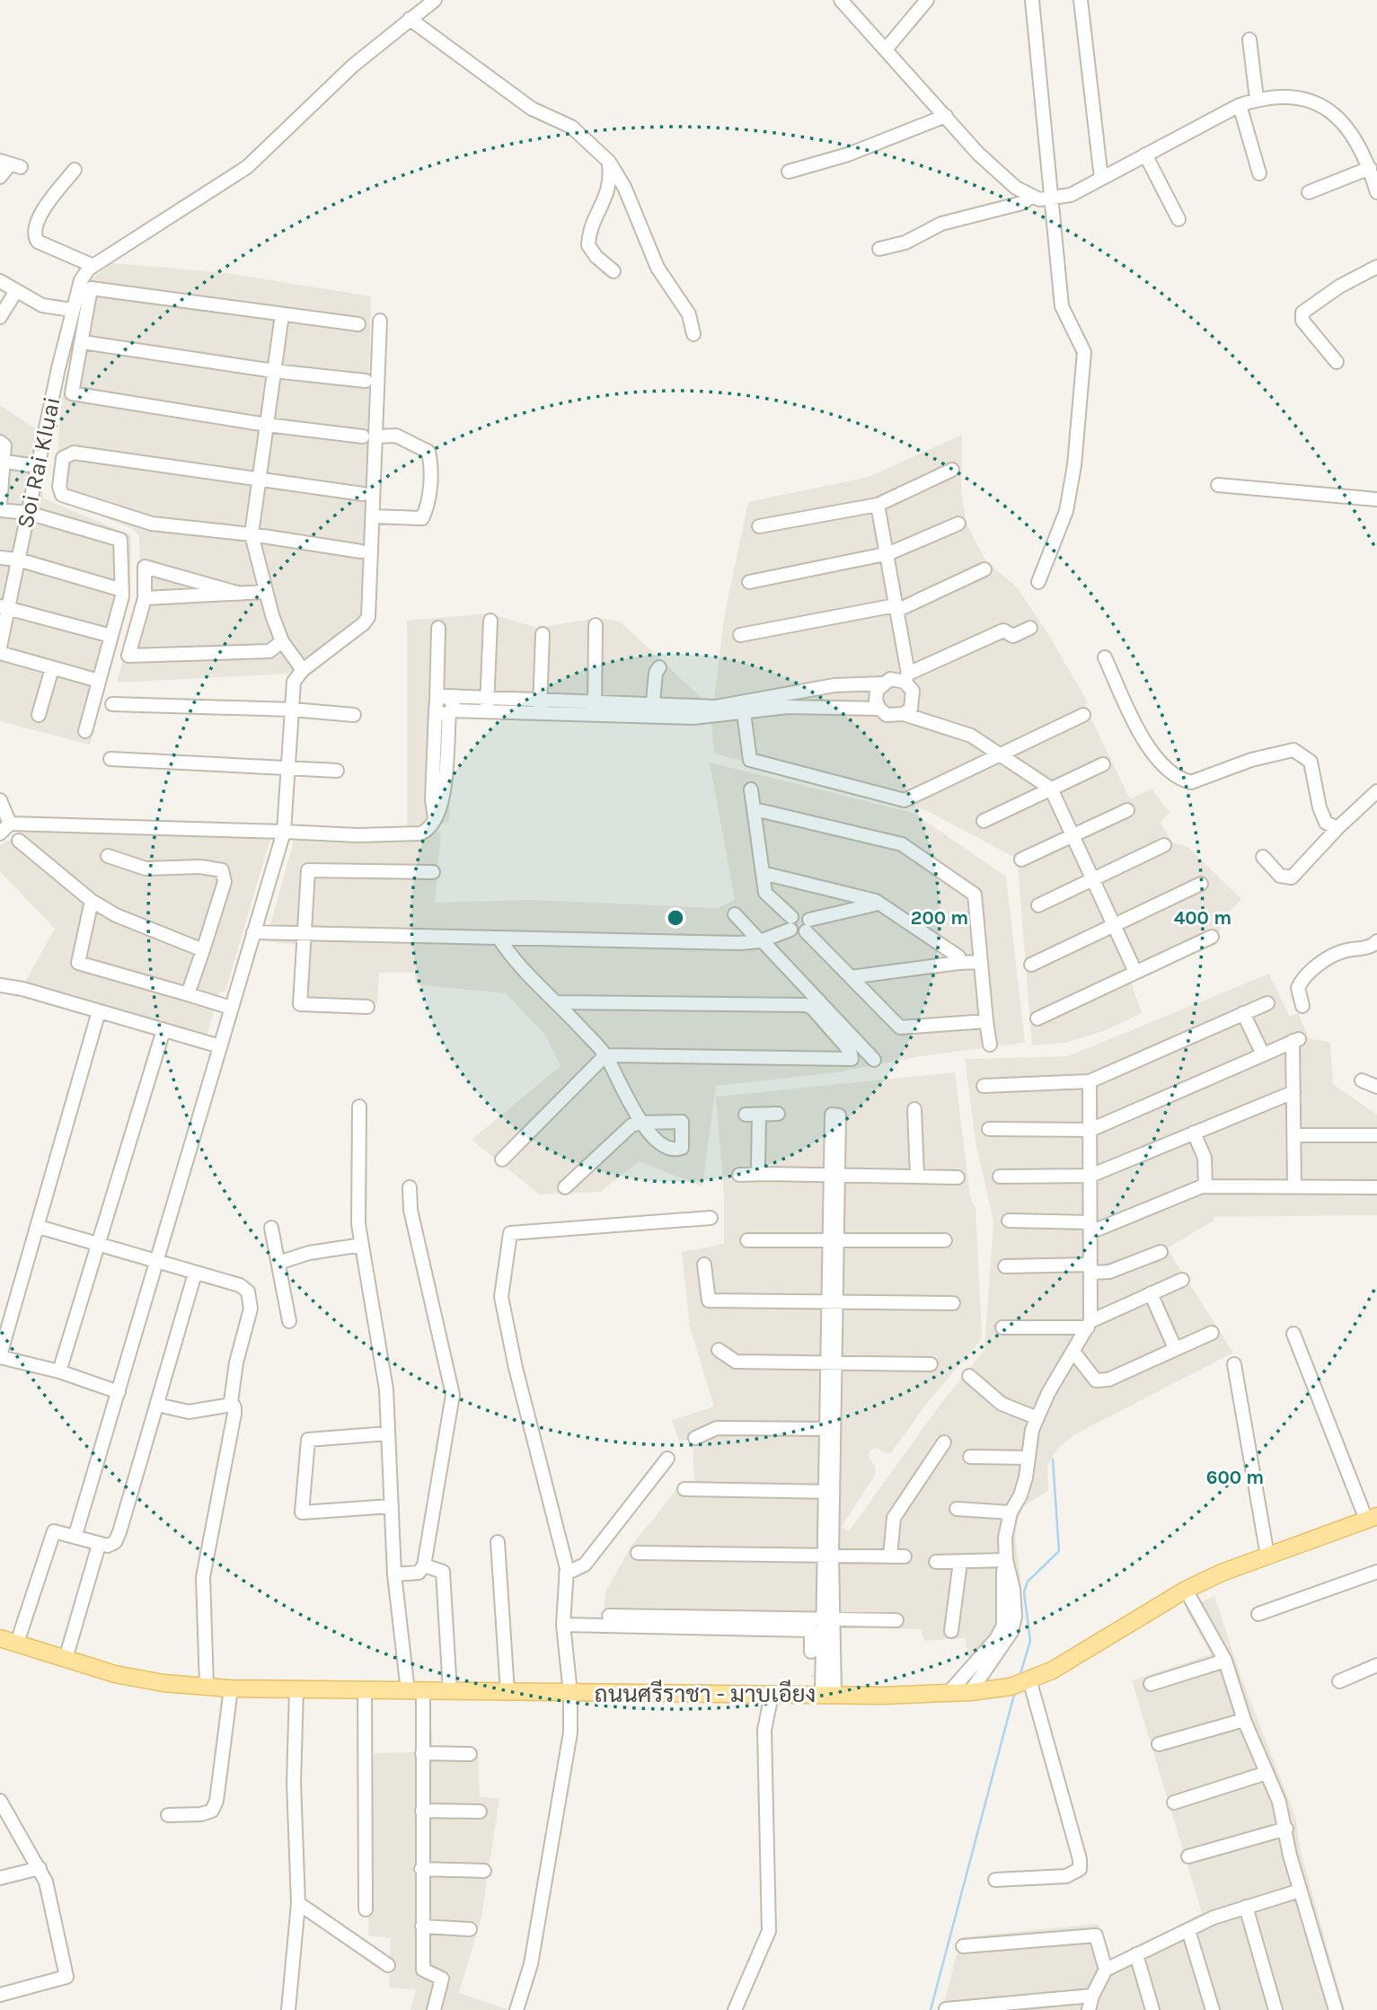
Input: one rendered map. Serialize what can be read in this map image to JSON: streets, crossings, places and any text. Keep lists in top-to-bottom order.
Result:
{
  "streets": {
    "main road": ["ถนนศรีราชา - มาบเอียง"],
    "street": ["Soi Rai Kluai"]
  },
  "rings": ["200 m", "400 m", "600 m"]
}
